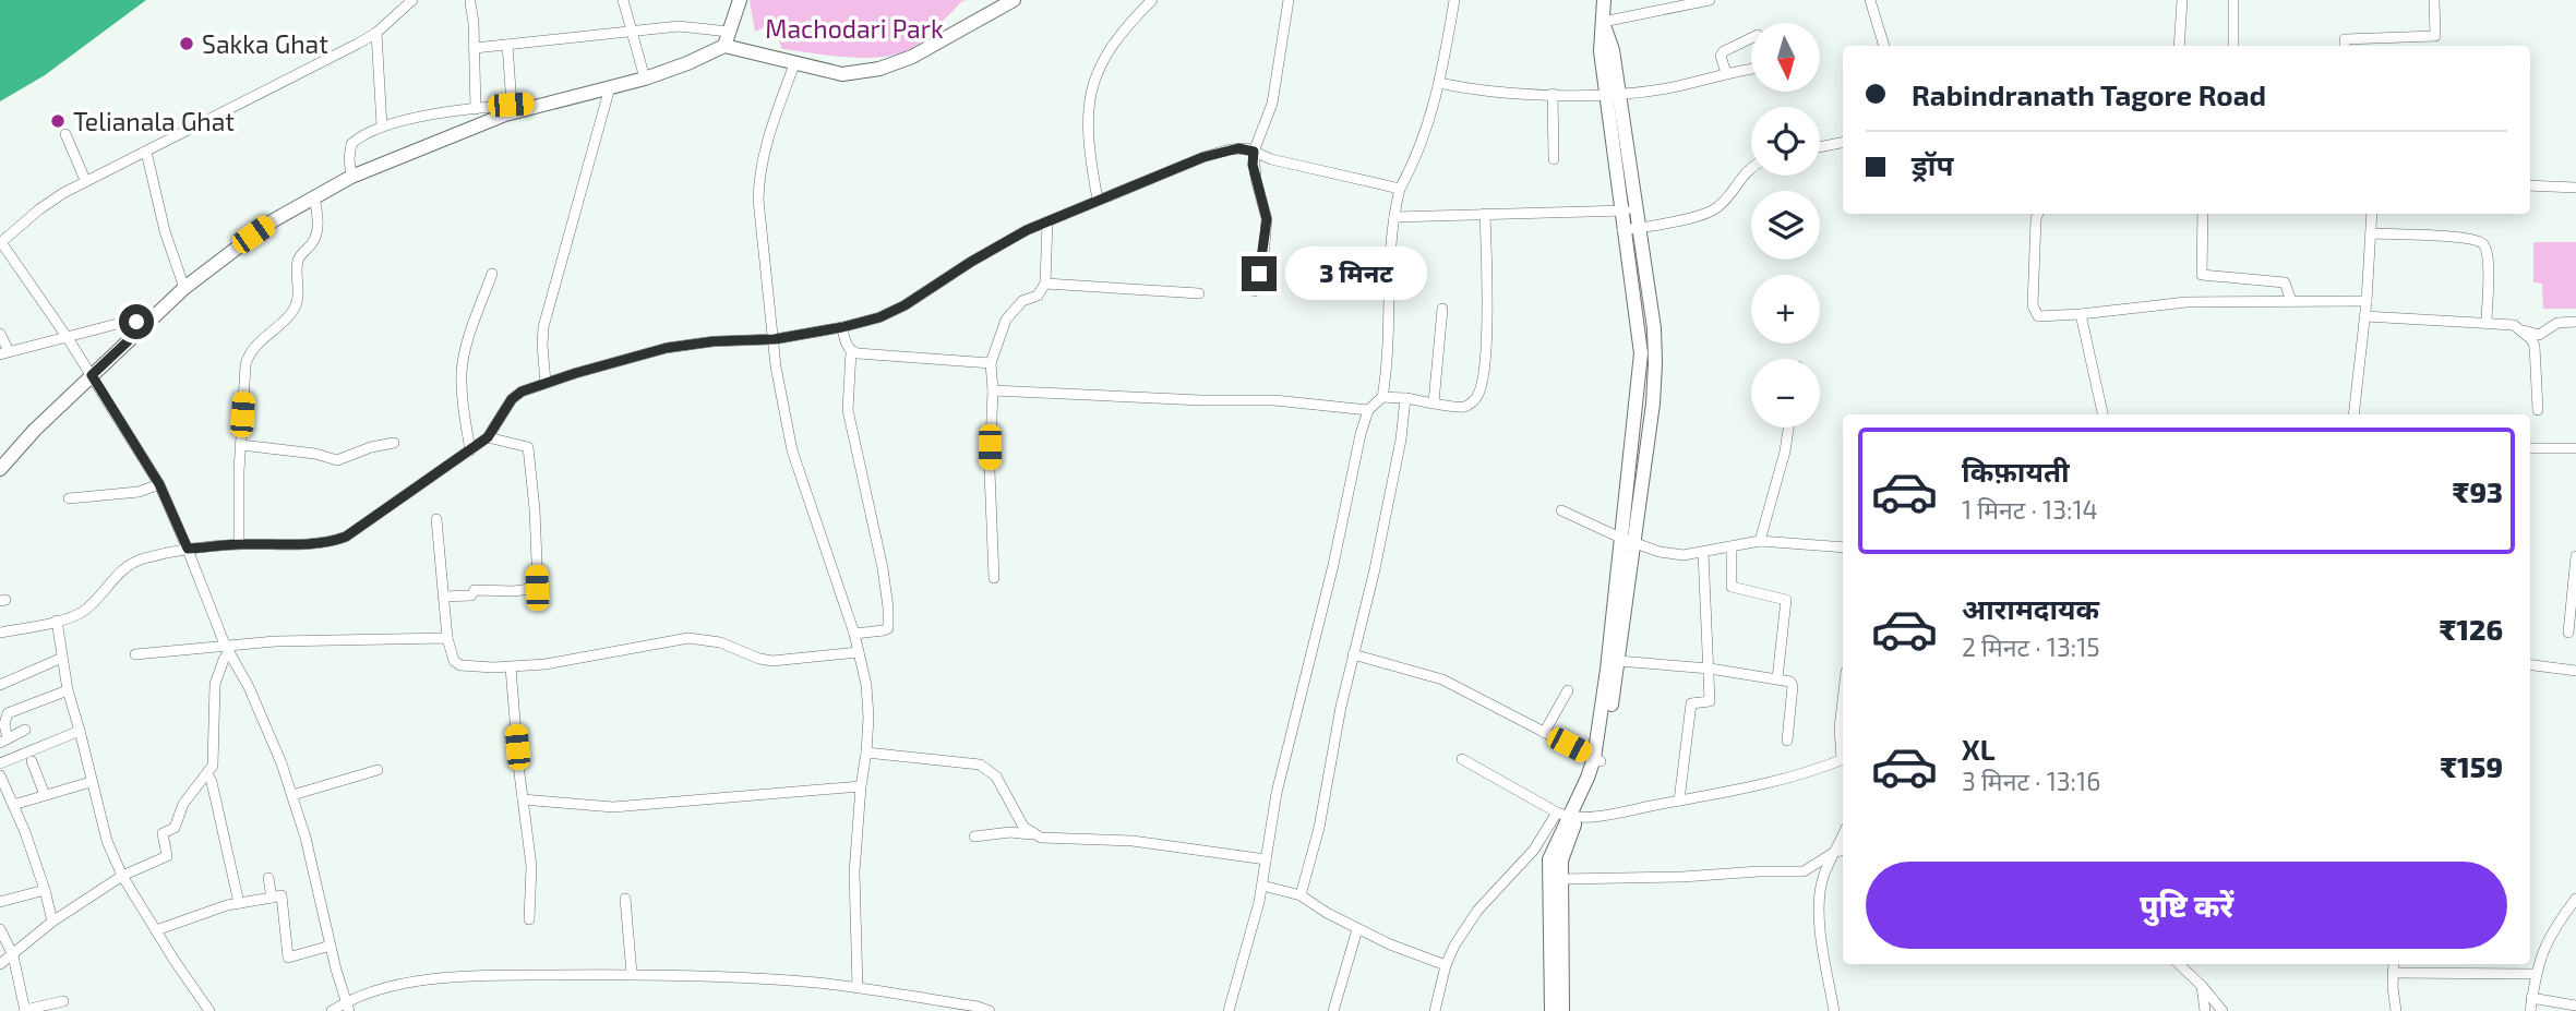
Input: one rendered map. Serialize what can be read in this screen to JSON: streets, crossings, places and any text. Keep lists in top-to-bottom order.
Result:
{
  "parks": ["Machodari Park"],
  "places": ["Sakka Ghat", "Telianala Ghat"],
  "north": "bottom",
  "page": {
    "map_buttons": ["+", "−"],
    "banner": ["Rabindranath Tagore Road", "ड्रॉप"],
    "bubble": "3 मिनट",
    "list": [
      {
        "name": "किफ़ायती",
        "note": "1 मिनट · 13:14",
        "value": "₹93"
      },
      {
        "name": "आरामदायक",
        "note": "2 मिनट · 13:15",
        "value": "₹126"
      },
      {
        "name": "XL",
        "note": "3 मिनट · 13:16",
        "value": "₹159"
      }
    ],
    "buttons": "पुष्टि करें"
  }
}
